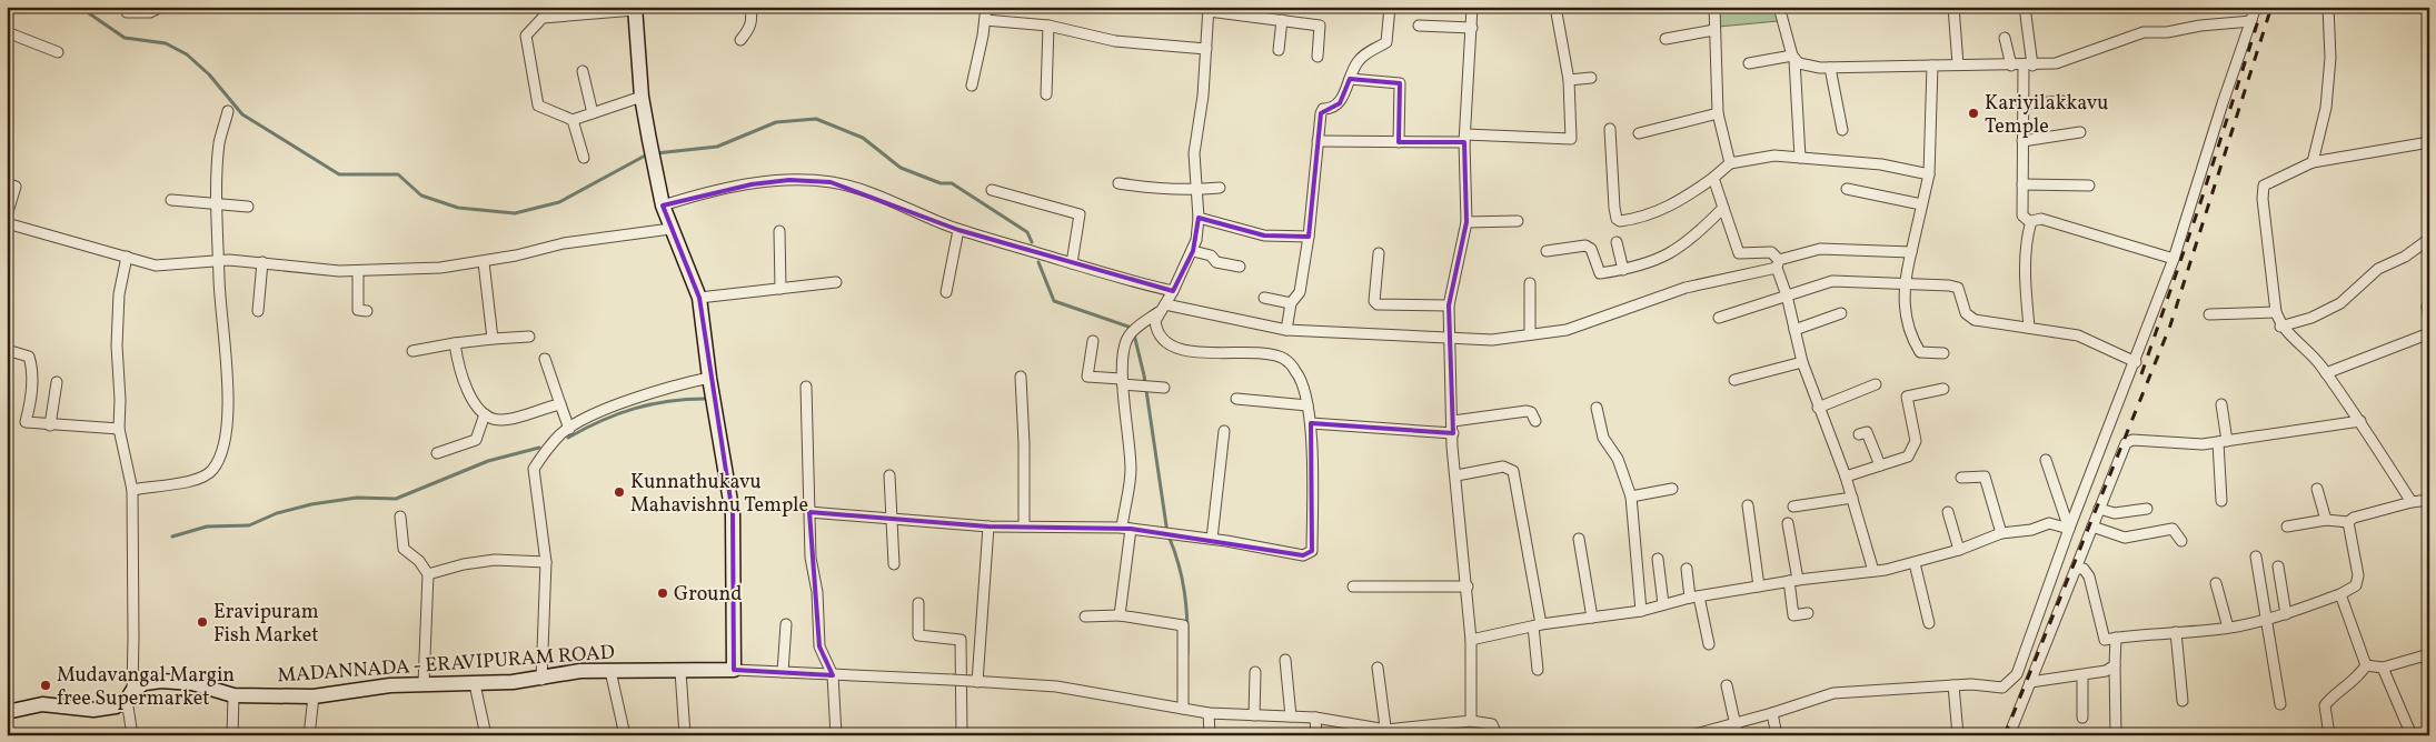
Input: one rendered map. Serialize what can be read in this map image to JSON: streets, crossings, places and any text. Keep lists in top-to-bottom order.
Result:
{
  "streets": {
    "main road": ["MADANNADA - ERAVIPURAM ROAD"]
  },
  "places": [
    "Kariyilakkavu Temple",
    "Kunnathukavu Mahavishnu Temple",
    "Ground",
    "Eravipuram Fish Market",
    "Mudavangal Margin free Supermarket"
  ]
}
